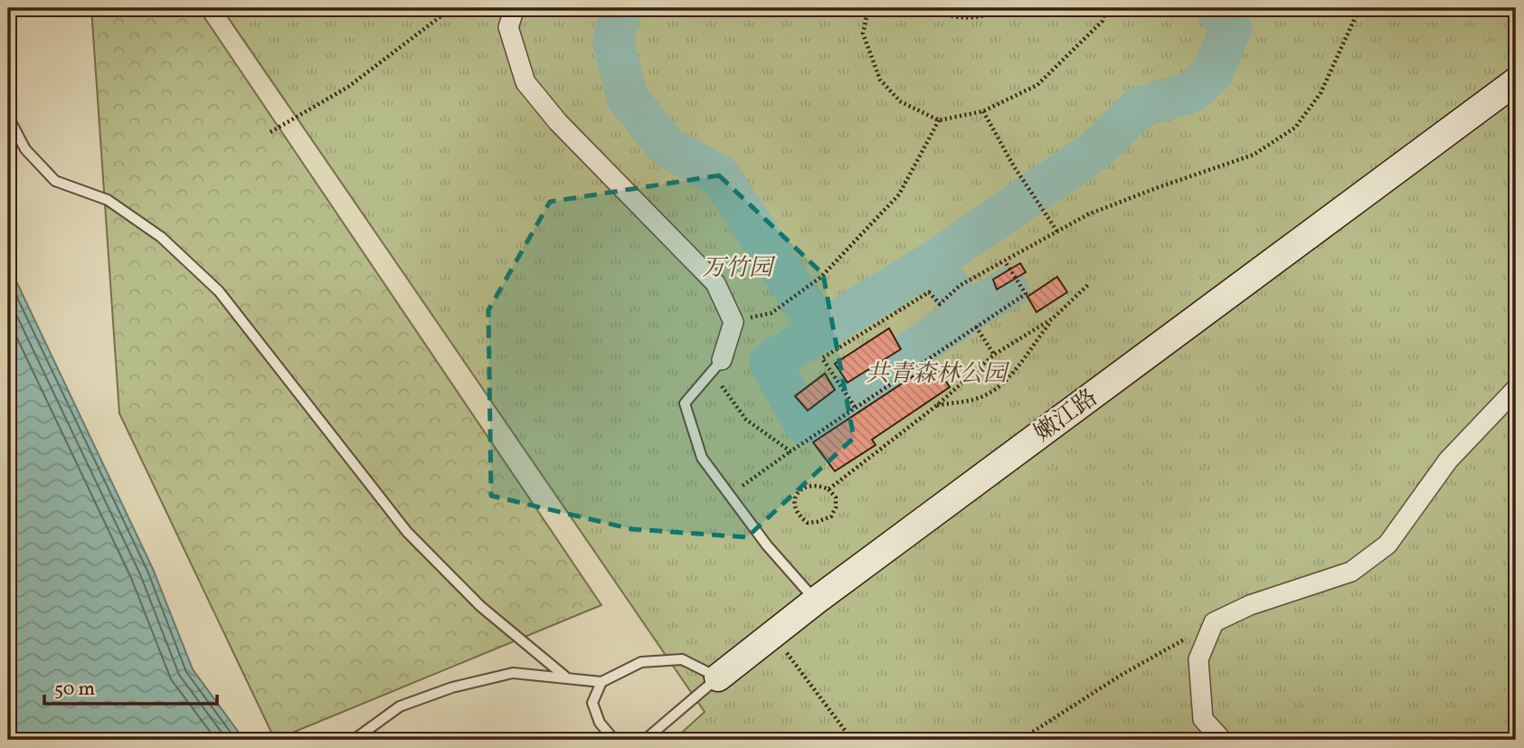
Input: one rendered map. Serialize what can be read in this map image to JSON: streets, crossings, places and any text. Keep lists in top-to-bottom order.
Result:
{
  "streets": {
    "street": ["嫩江路"]
  },
  "parks": ["万竹园", "共青森林公园"],
  "scale_bar": "50 m"
}
